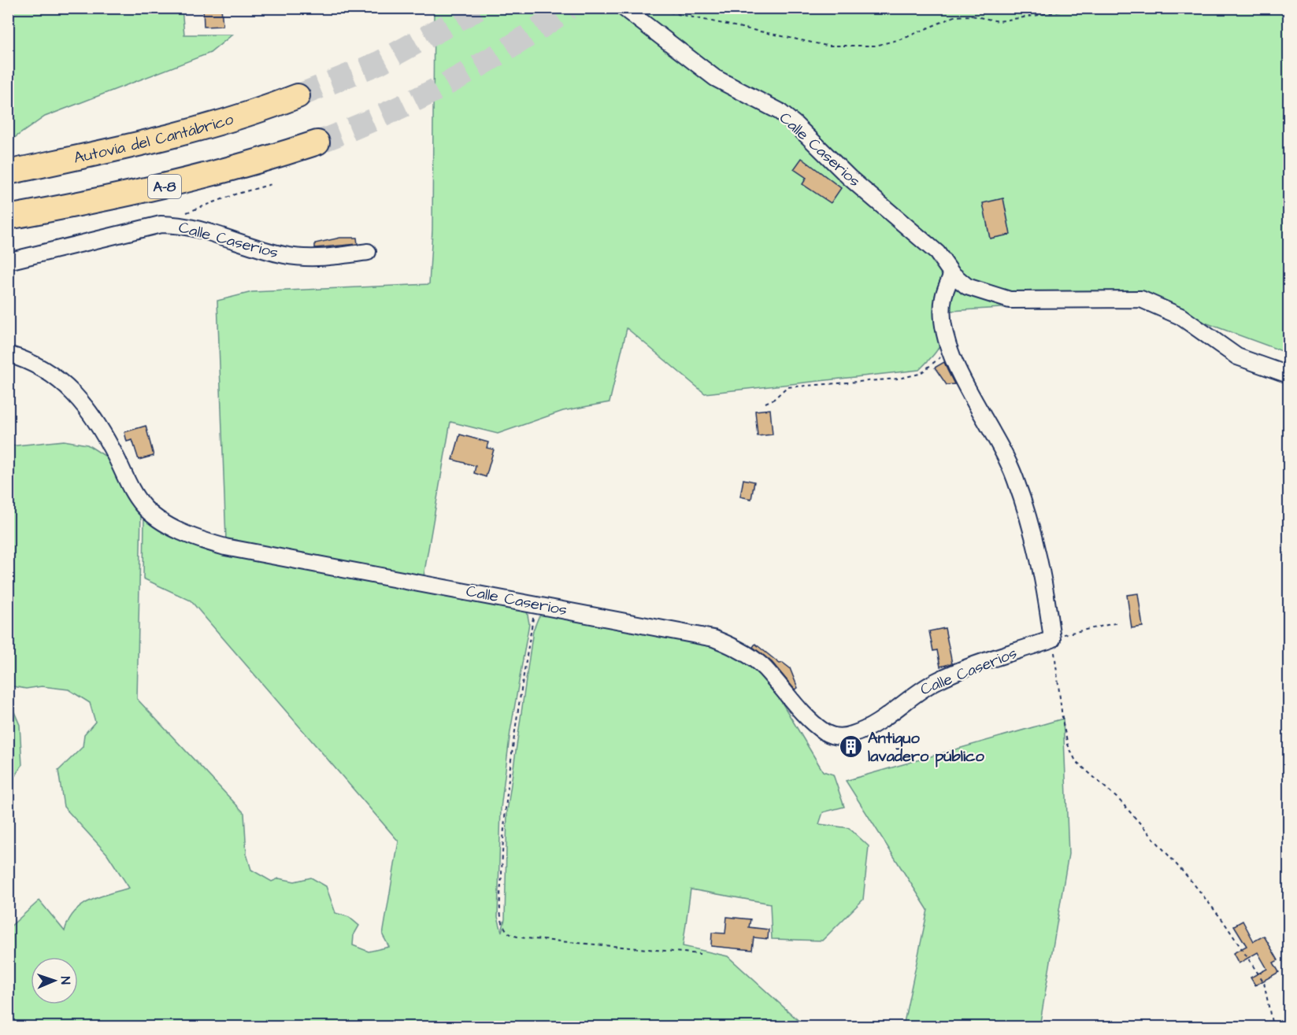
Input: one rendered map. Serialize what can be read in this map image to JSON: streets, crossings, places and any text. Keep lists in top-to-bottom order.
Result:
{
  "streets": {
    "highway": ["Autovía del Cantábrico", "A-8"],
    "street": ["Calle Caserios"]
  },
  "places": {
    "building": ["Antiguo lavadero público"]
  },
  "north": "right"
}
